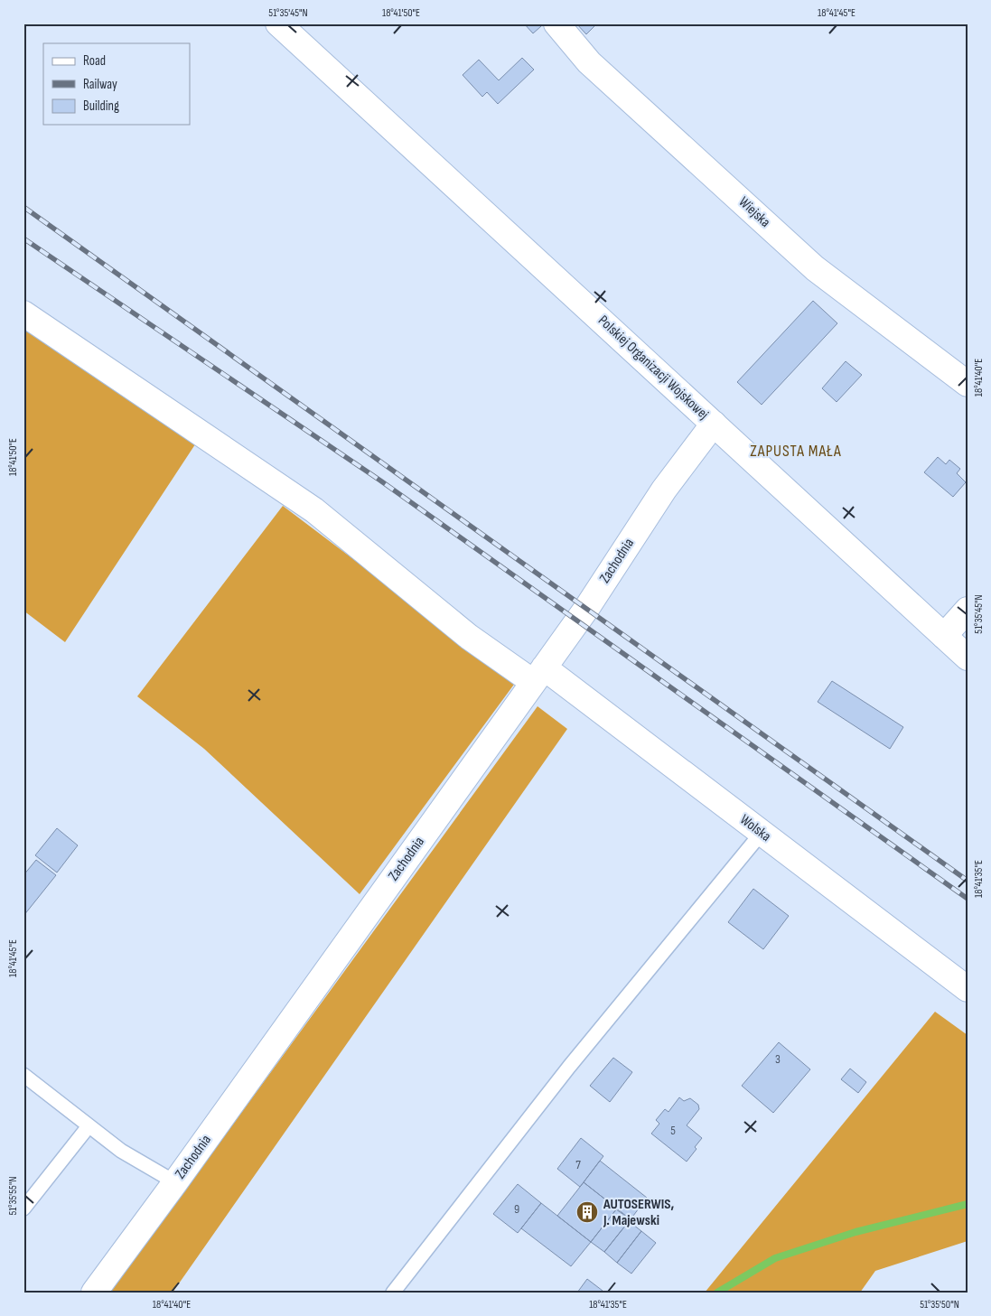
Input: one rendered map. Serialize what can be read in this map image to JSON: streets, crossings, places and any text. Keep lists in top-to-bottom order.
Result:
{
  "streets": {
    "street": [
      "Wiejska",
      "Polskiej Organizacji Wojskowej",
      "Zachodnia",
      "Wolska"
    ]
  },
  "crossings": [
    ["Polskiej Organizacji Wojskowej", "Zachodnia"],
    ["Zachodnia", "Wolska"]
  ],
  "districts": ["ZAPUSTA MAŁA"],
  "places": {
    "building": ["AUTOSERWIS, J. Majewski"]
  },
  "house_numbers": [
    "3",
    "5",
    "7",
    "9"
  ],
  "legend": ["Road", "Railway", "Building"],
  "coordinates": [
    "51°35'45\"N",
    "18°41'50\"E",
    "18°41'45\"E",
    "18°41'40\"E",
    "18°41'35\"E",
    "51°35'55\"N",
    "51°35'50\"N"
  ]
}
